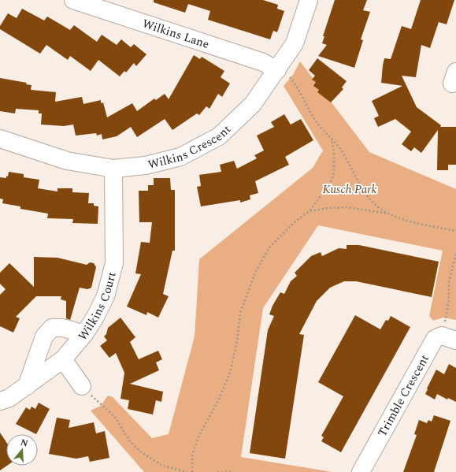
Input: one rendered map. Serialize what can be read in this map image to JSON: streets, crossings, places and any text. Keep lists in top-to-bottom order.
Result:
{
  "streets": {
    "street": [
      "Wilkins Lane",
      "Wilkins Crescent",
      "Wilkins Court",
      "Trimble Crescent"
    ]
  },
  "crossings": [
    ["Wilkins Lane", "Wilkins Crescent"],
    ["Wilkins Crescent", "Wilkins Court"]
  ],
  "parks": ["Kusch Park"],
  "north": "top"
}
